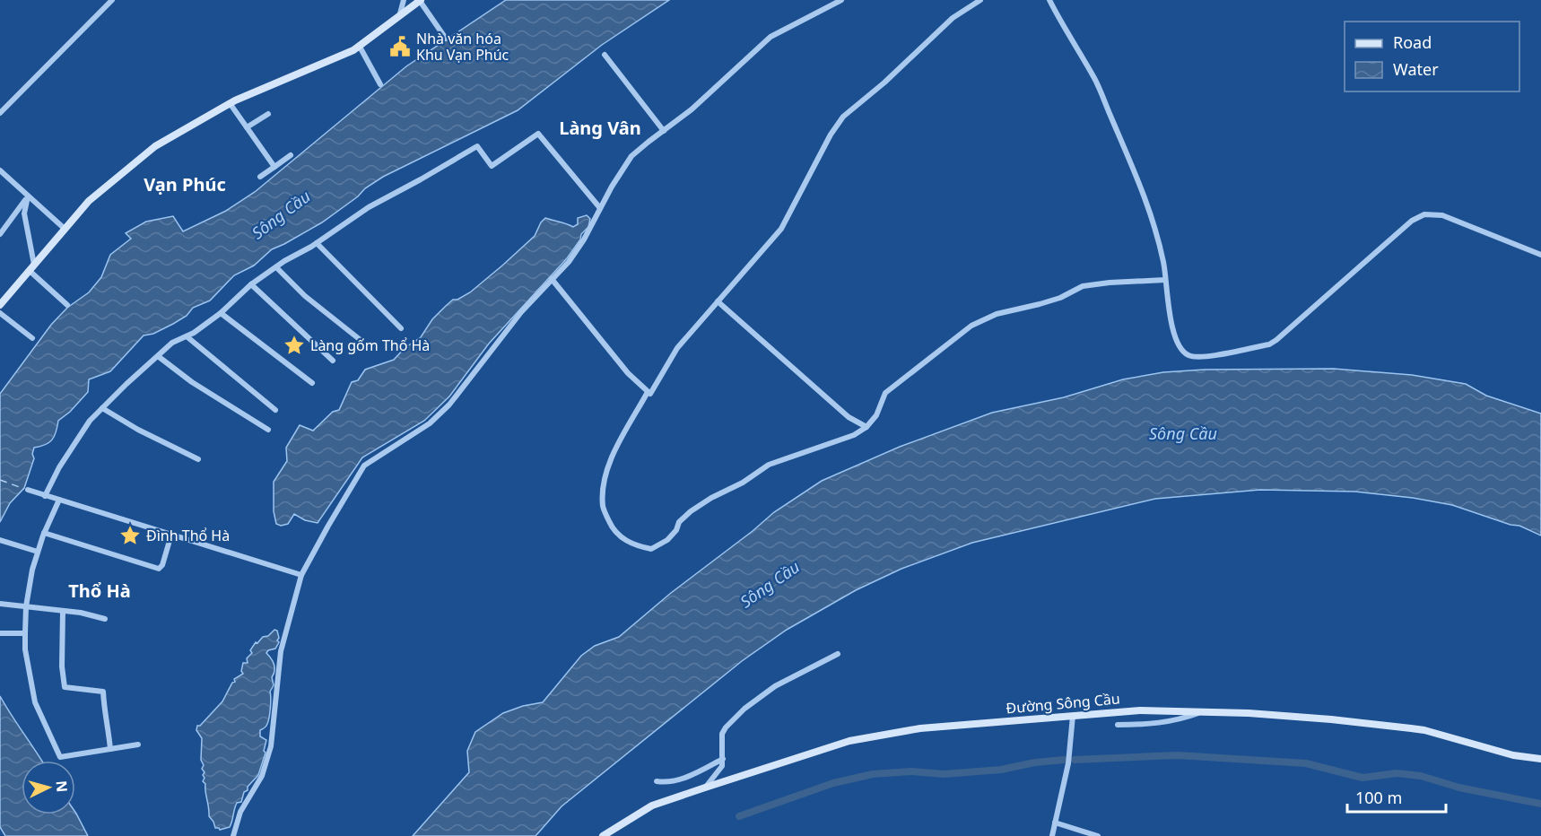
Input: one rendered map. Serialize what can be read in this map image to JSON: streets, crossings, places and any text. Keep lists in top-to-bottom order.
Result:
{
  "streets": {
    "main road": ["Đường Sông Cầu"]
  },
  "districts": ["Làng Vân", "Vạn Phúc", "Thổ Hà"],
  "water": ["Sông Cầu"],
  "places": {
    "public building": ["Nhà văn hóa Khu Vạn Phúc"],
    "place": ["Làng gốm Thổ Hà", "Đình Thổ Hà"]
  },
  "legend": ["Road", "Water"],
  "scale_bar": "100 m",
  "north": "right"
}
